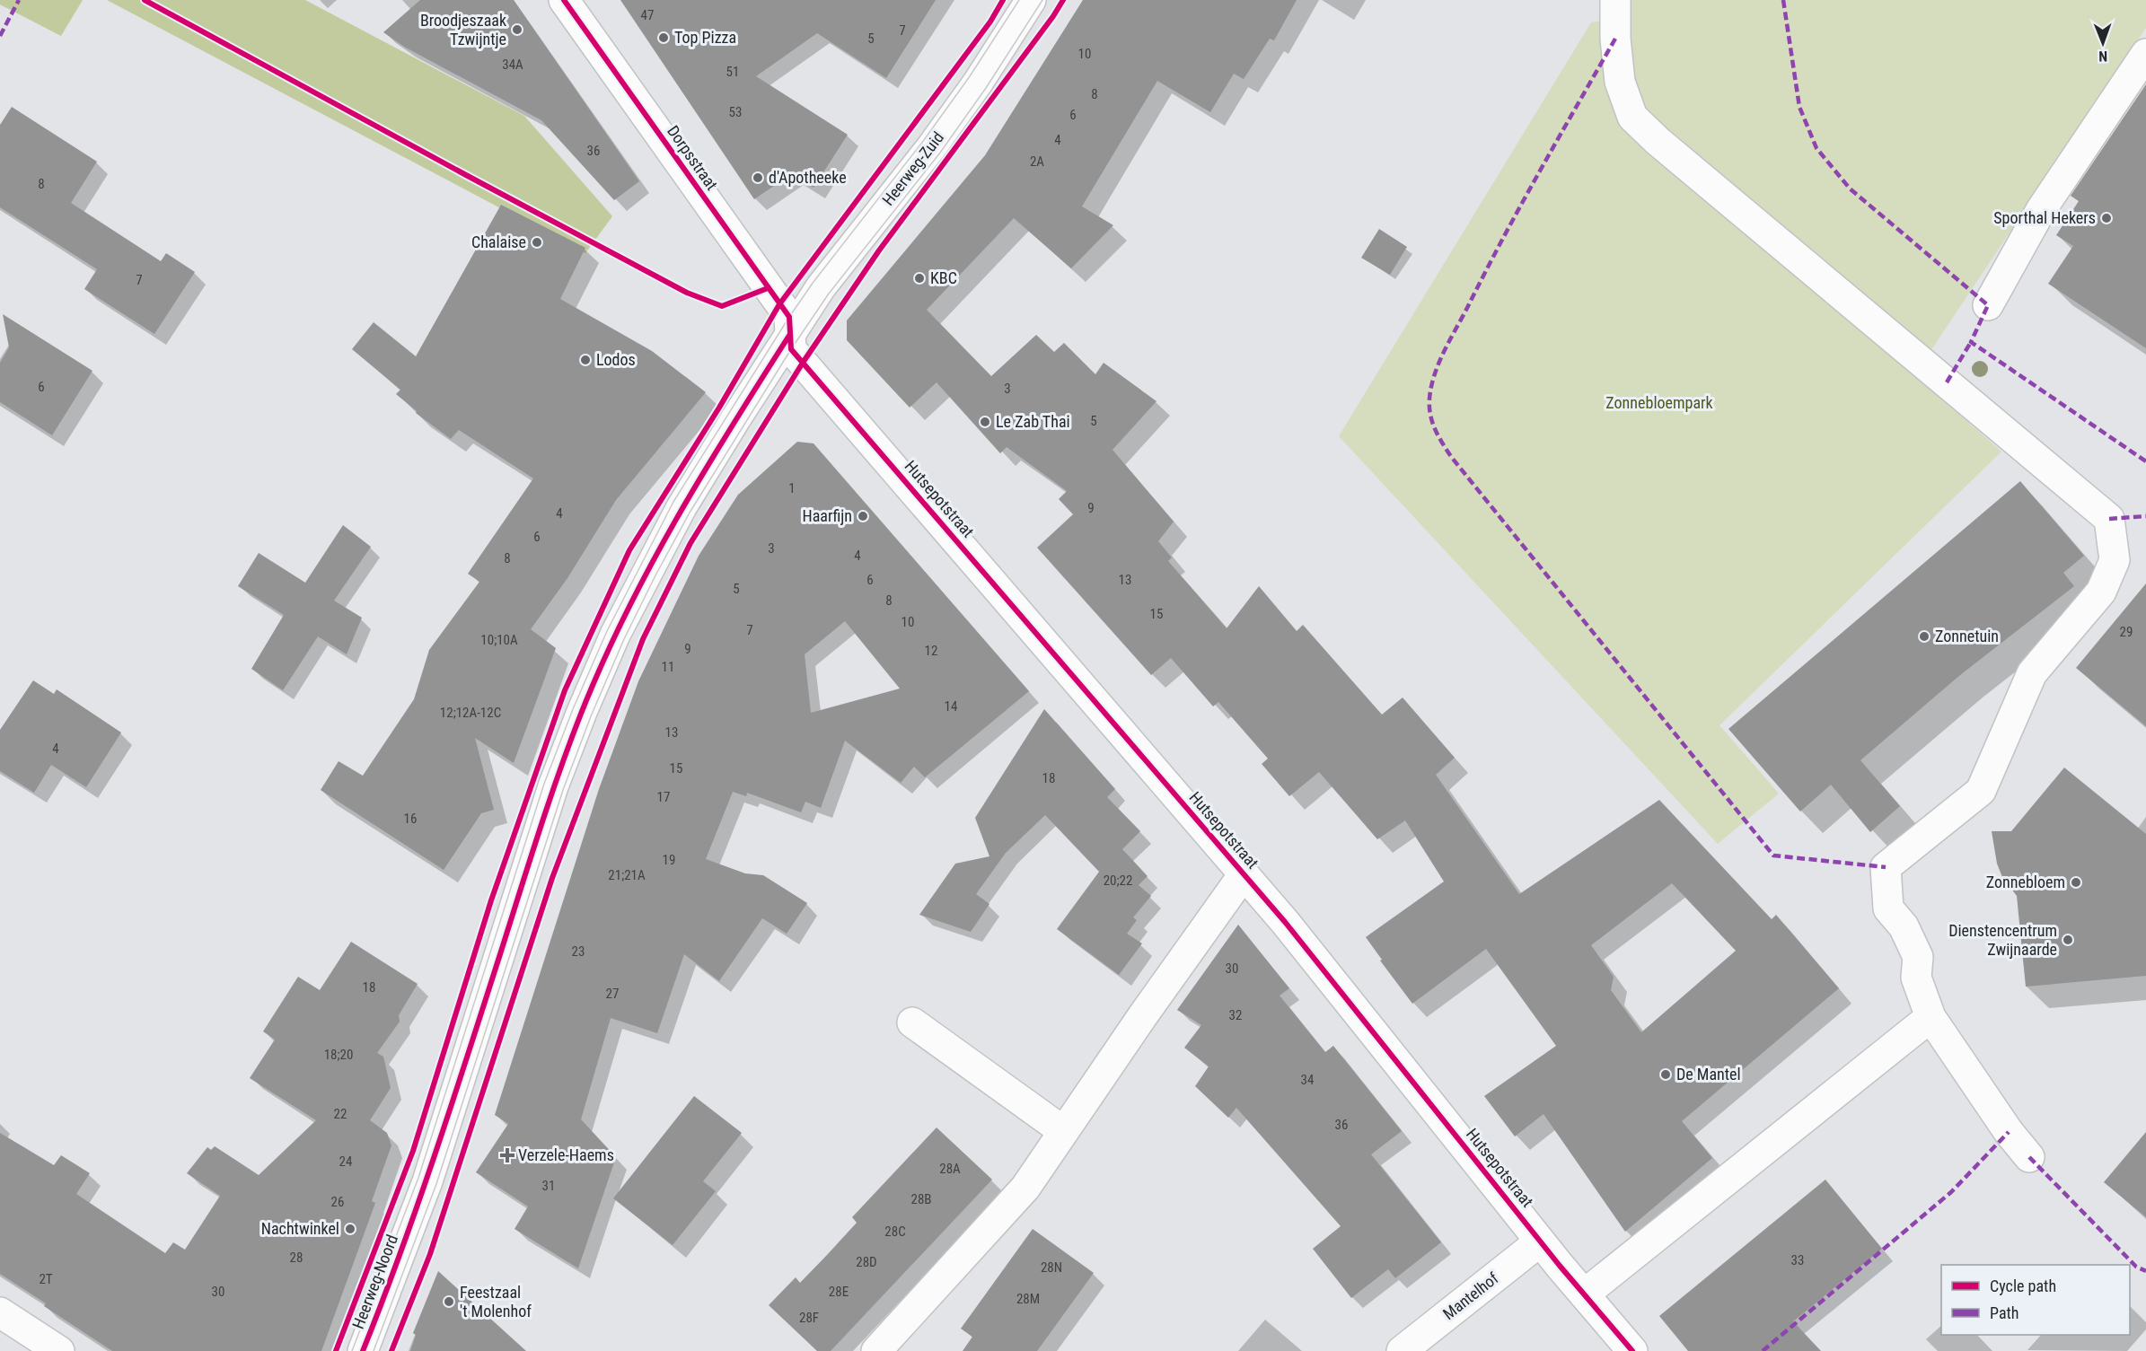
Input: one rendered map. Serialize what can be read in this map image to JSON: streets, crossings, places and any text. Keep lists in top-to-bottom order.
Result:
{
  "streets": {
    "street": [
      "Dorpsstraat",
      "Heerweg-Zuid",
      "Hutsepotstraat",
      "Heerweg-Noord",
      "Mantelhof"
    ]
  },
  "crossings": [
    ["Dorpsstraat", "Heerweg-Zuid"],
    ["Dorpsstraat", "Hutsepotstraat"],
    ["Dorpsstraat", "Heerweg-Noord"],
    ["Heerweg-Zuid", "Hutsepotstraat"],
    ["Heerweg-Zuid", "Heerweg-Noord"],
    ["Hutsepotstraat", "Heerweg-Noord"],
    ["Hutsepotstraat", "Mantelhof"]
  ],
  "parks": ["Zonnebloempark"],
  "places": {
    "other": [
      "Broodjeszaak Tzwijntje",
      "Top Pizza",
      "d'Apotheeke",
      "Sporthal Hekers",
      "Chalaise",
      "KBC",
      "Lodos",
      "Le Zab Thai",
      "Haarfijn",
      "Zonnetuin",
      "Zonnebloem",
      "Dienstencentrum Zwijnaarde",
      "De Mantel",
      "Nachtwinkel",
      "Feestzaal 't Molenhof"
    ],
    "health": ["Verzele-Haems"]
  },
  "house_numbers": [
    "47",
    "7",
    "5",
    "10",
    "34A",
    "51",
    "8",
    "53",
    "6",
    "4",
    "36",
    "2A",
    "8",
    "7",
    "6",
    "3",
    "5",
    "1",
    "9",
    "4",
    "6",
    "3",
    "4",
    "8",
    "6",
    "13",
    "5",
    "8",
    "15",
    "10",
    "7",
    "29",
    "10;10A",
    "9",
    "12",
    "11",
    "14",
    "12;12A-12C",
    "13",
    "4",
    "15",
    "18",
    "17",
    "16",
    "19",
    "21;21A",
    "20;22",
    "23",
    "30",
    "18",
    "27",
    "32",
    "18;20",
    "34",
    "22",
    "36",
    "24",
    "28A",
    "31",
    "28B",
    "26",
    "28C",
    "28",
    "33",
    "28D",
    "28N",
    "2T",
    "30",
    "28E",
    "28M",
    "28F"
  ],
  "legend": ["Cycle path", "Path"],
  "north": "bottom"
}
